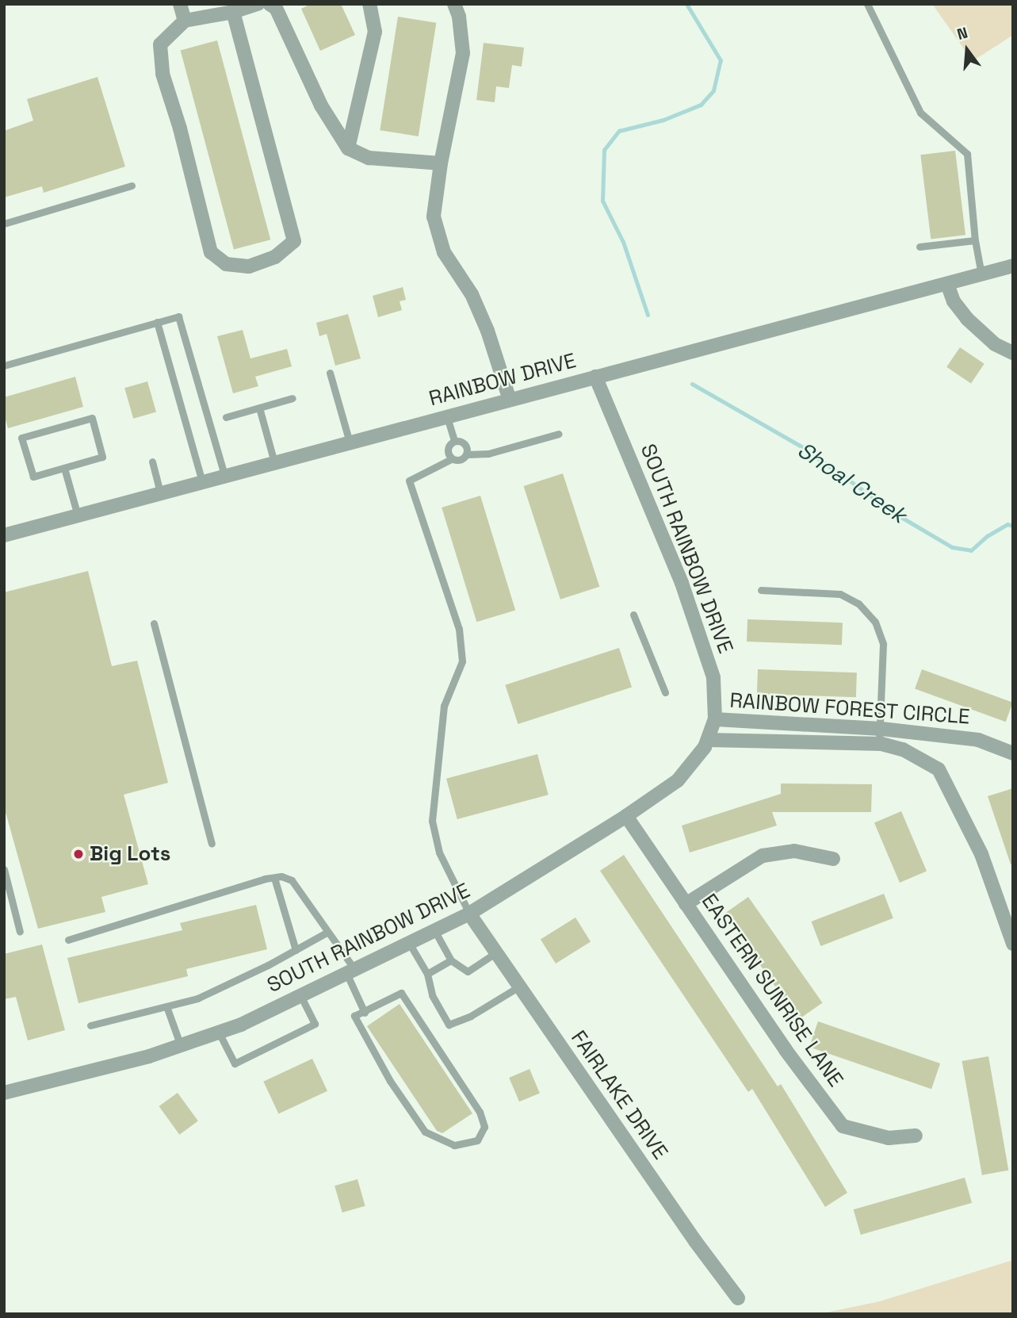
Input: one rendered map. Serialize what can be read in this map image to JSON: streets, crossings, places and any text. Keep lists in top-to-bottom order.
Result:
{
  "streets": {
    "street": [
      "RAINBOW DRIVE",
      "SOUTH RAINBOW DRIVE",
      "RAINBOW FOREST CIRCLE",
      "EASTERN SUNRISE LANE",
      "FAIRLAKE DRIVE"
    ]
  },
  "crossings": [
    ["RAINBOW DRIVE", "SOUTH RAINBOW DRIVE"],
    ["SOUTH RAINBOW DRIVE", "RAINBOW FOREST CIRCLE"],
    ["SOUTH RAINBOW DRIVE", "EASTERN SUNRISE LANE"],
    ["SOUTH RAINBOW DRIVE", "FAIRLAKE DRIVE"]
  ],
  "water": ["Shoal Creek"],
  "places": ["Big Lots"],
  "north": "top"
}
